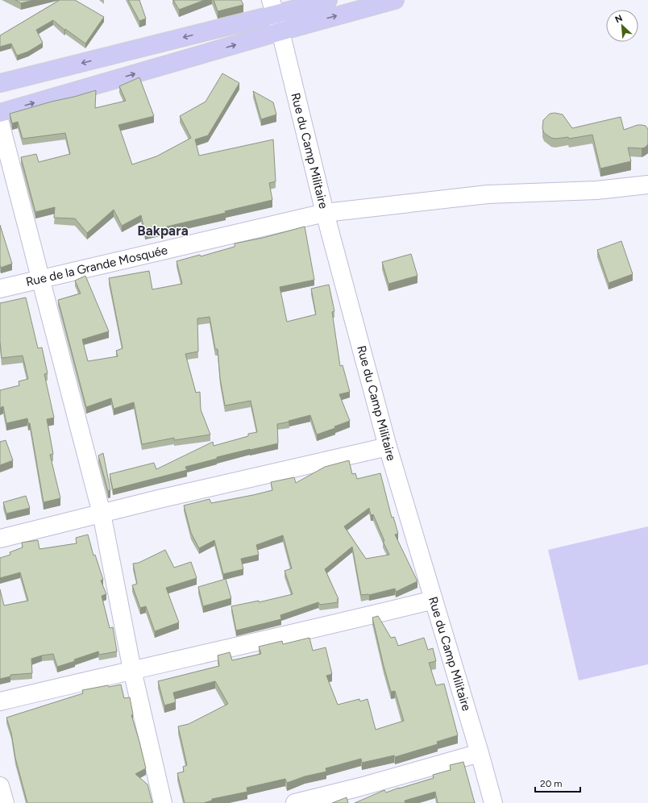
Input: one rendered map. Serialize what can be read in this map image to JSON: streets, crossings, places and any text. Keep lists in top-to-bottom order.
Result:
{
  "streets": {
    "street": ["Rue du Camp Militaire", "Rue de la Grande Mosquée"]
  },
  "crossings": [
    ["Rue du Camp Militaire", "Rue de la Grande Mosquée"]
  ],
  "districts": ["Bakpara"],
  "scale_bar": "20 m",
  "north": "top left"
}
